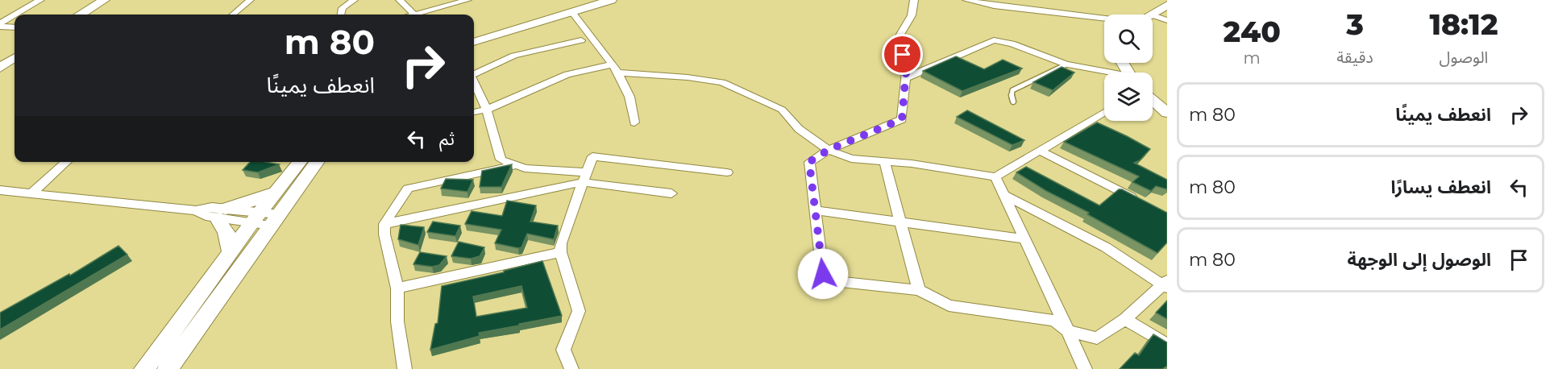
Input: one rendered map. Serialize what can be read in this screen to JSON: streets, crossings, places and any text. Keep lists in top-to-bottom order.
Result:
{
  "page": {
    "eta": [
      "18:12",
      "الوصول",
      "3",
      "دقيقة",
      "240",
      "m"
    ],
    "turn": ["80 m", "انعطف يمينًا"],
    "list": [
      {
        "name": "انعطف يمينًا",
        "value": "80 m"
      },
      {
        "name": "انعطف يسارًا",
        "value": "80 m"
      },
      {
        "name": "الوصول إلى الوجهة",
        "value": "80 m"
      }
    ],
    "then": "ثم"
  }
}
